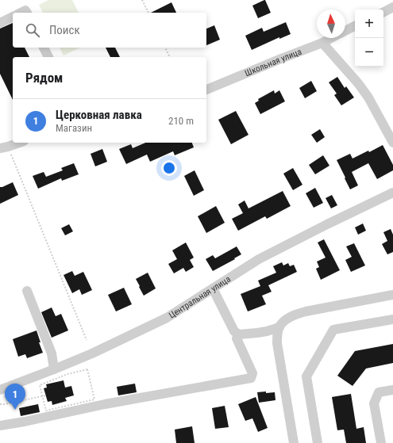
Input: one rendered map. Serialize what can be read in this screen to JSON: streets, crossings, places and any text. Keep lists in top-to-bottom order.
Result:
{
  "streets": {
    "street": ["Школьная улица", "Центральная улица"]
  },
  "north": "top",
  "page": {
    "map_buttons": ["+", "−"],
    "search": "Поиск",
    "heading": "Рядом",
    "list": [
      {
        "mark": "1",
        "name": "Церковная лавка",
        "note": "Магазин",
        "value": "210 m"
      }
    ],
    "pins": "1"
  }
}
